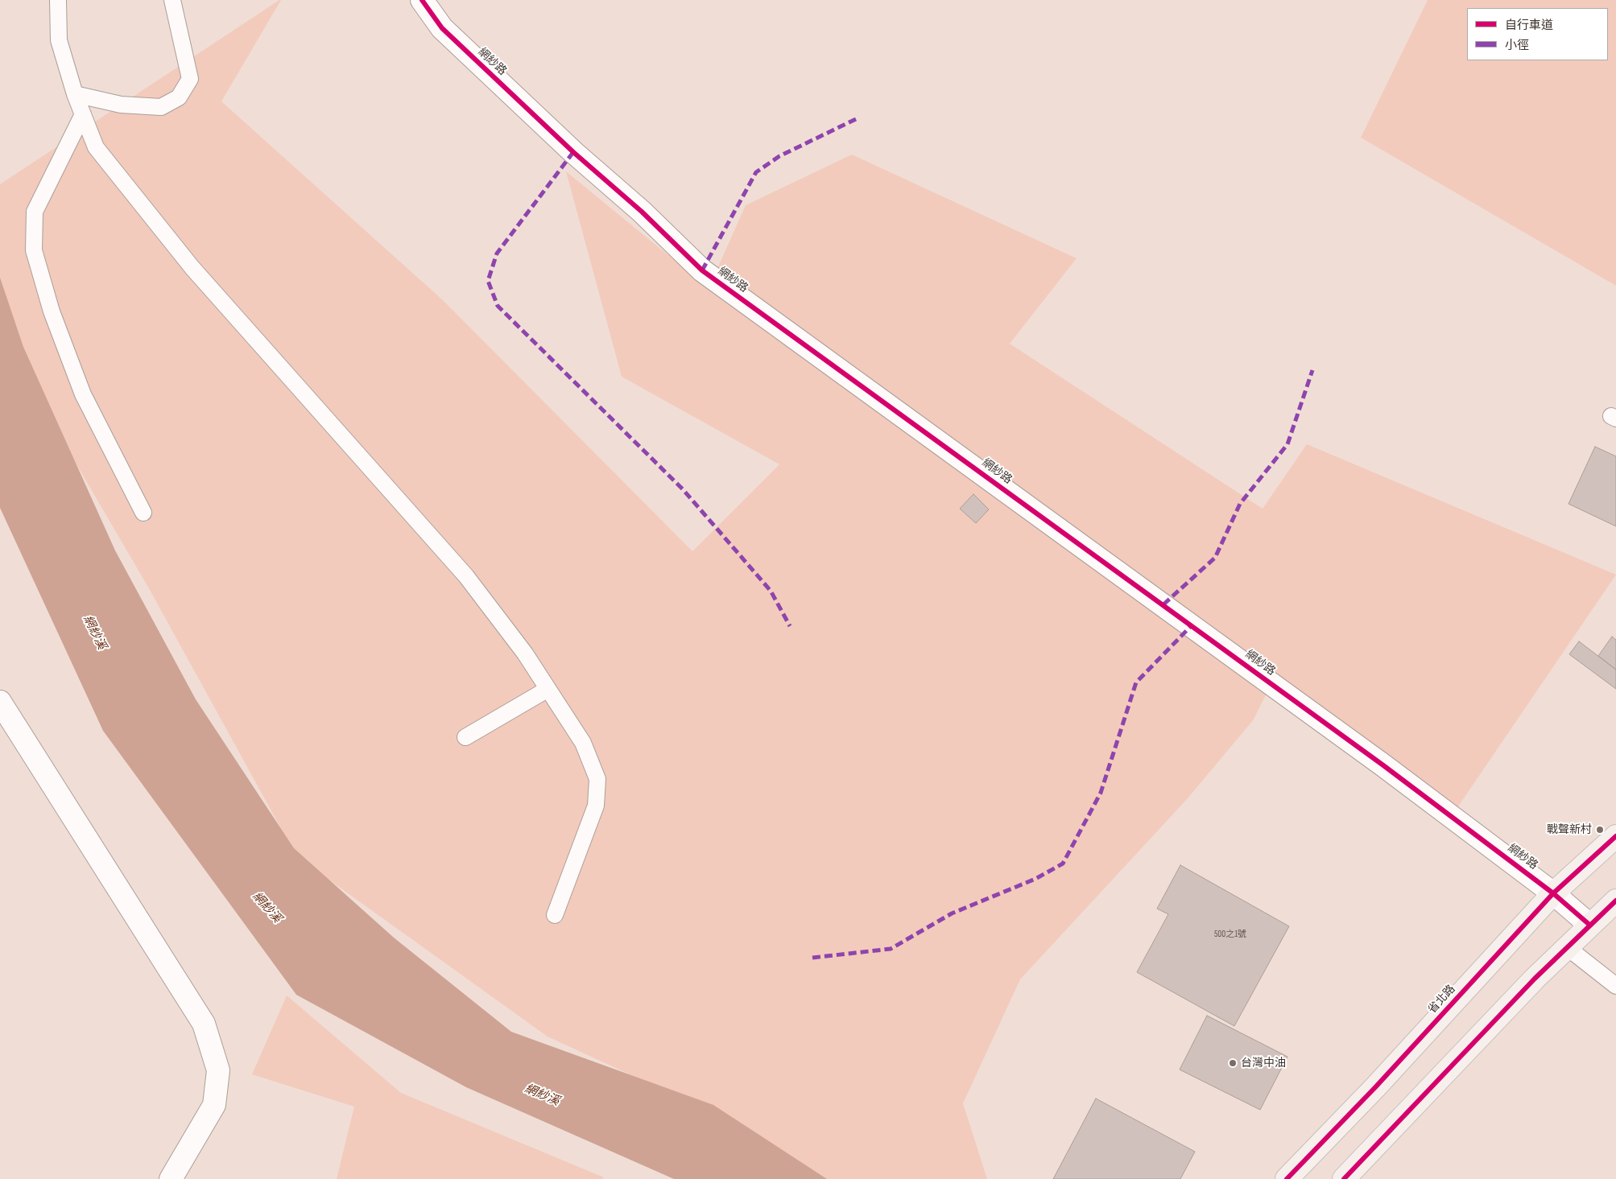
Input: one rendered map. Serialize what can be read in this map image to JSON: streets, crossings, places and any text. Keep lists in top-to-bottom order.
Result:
{
  "streets": {
    "main road": ["省北路"],
    "street": ["網紗路"]
  },
  "crossings": [
    ["網紗路", "省北路"]
  ],
  "water": ["網紗溪"],
  "places": ["戰聲新村", "台灣中油"],
  "house_numbers": ["500之1號"],
  "legend": ["自行車道", "小徑"]
}
